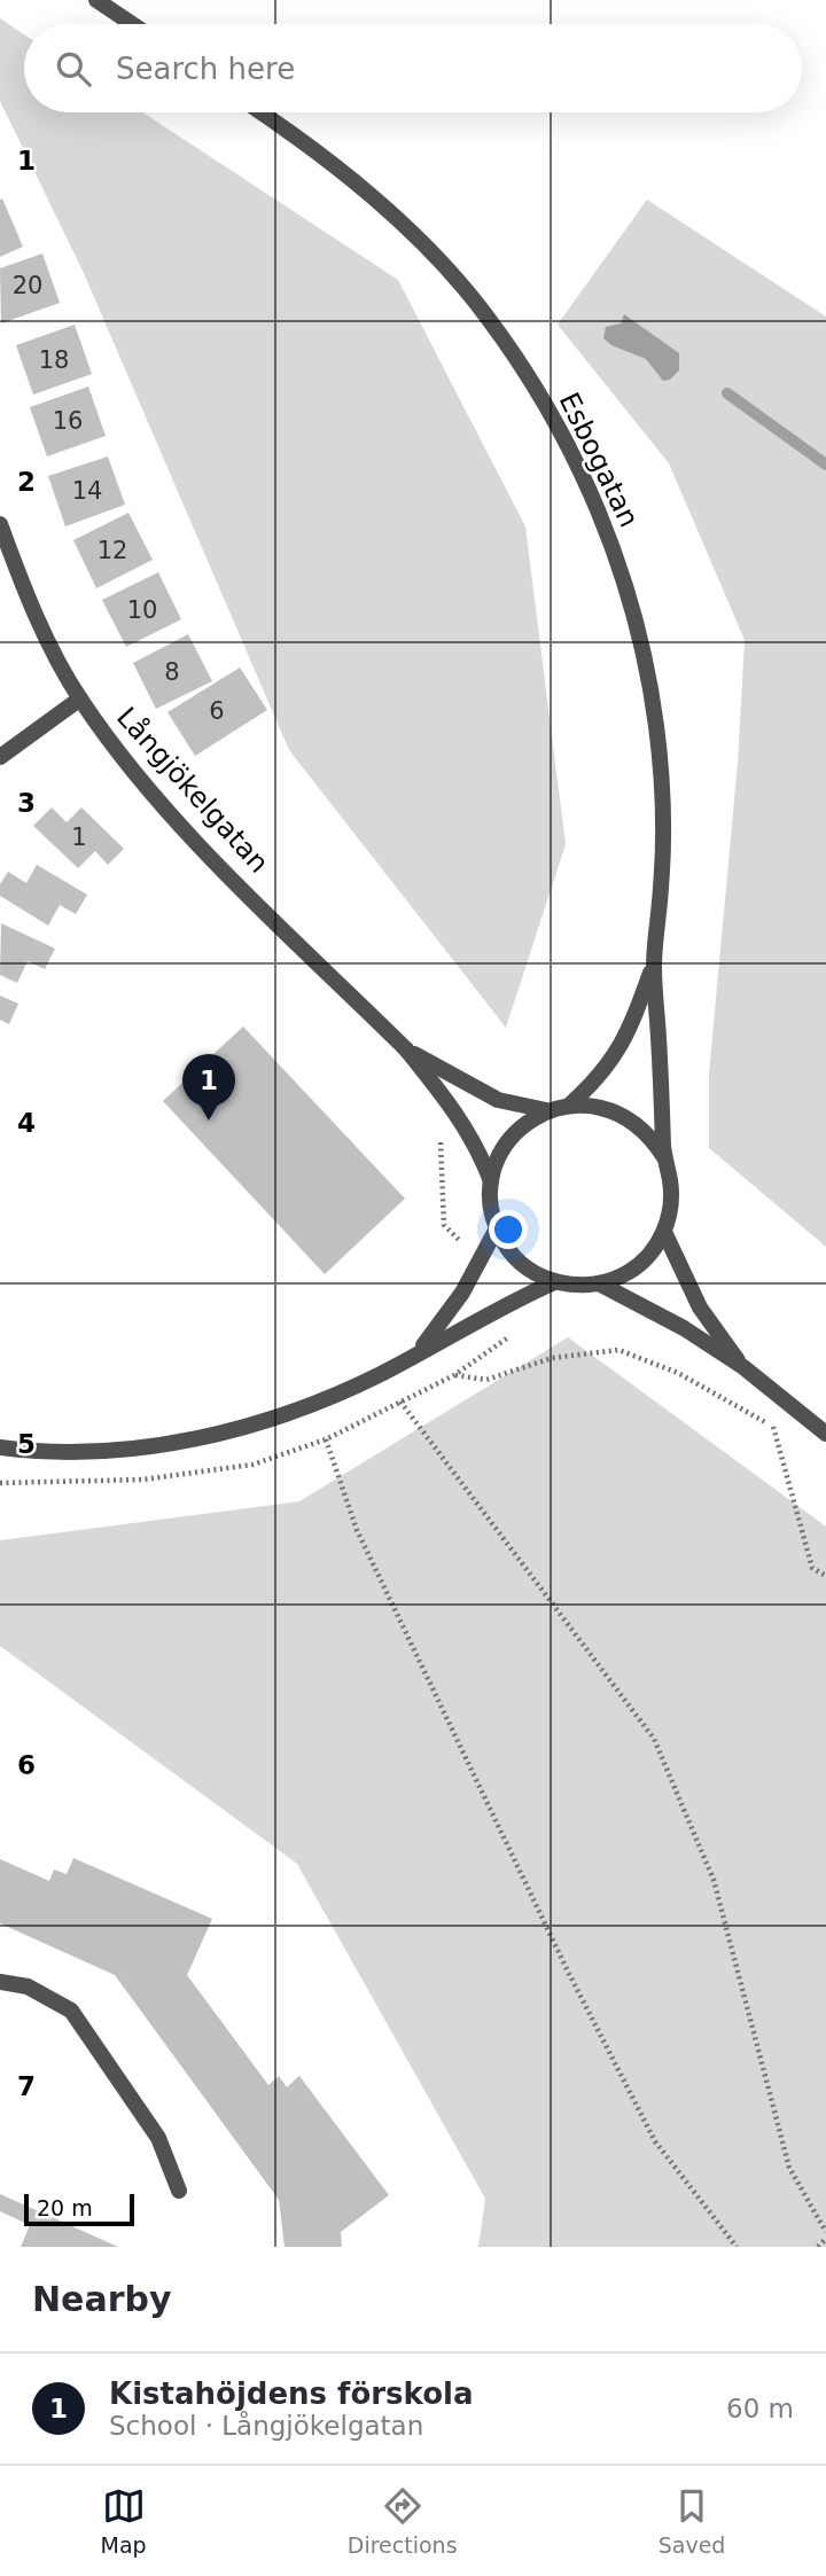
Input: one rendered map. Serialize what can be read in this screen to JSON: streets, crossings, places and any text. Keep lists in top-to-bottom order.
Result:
{
  "streets": {
    "street": ["Esbogatan", "Långjökelgatan"]
  },
  "crossings": [
    ["Esbogatan", "Långjökelgatan"]
  ],
  "house_numbers": [
    "20",
    "18",
    "16",
    "14",
    "12",
    "10",
    "8",
    "6",
    "1"
  ],
  "scale_bar": "20 m",
  "page": {
    "search": "Search here",
    "pins": "1",
    "scale": "20 m",
    "heading": "Nearby",
    "list": [
      {
        "mark": "1",
        "name": "Kistahöjdens förskola",
        "note": "School · Långjökelgatan",
        "value": "60 m"
      }
    ],
    "nav": ["Map", "Directions", "Saved"]
  },
  "grid": {
    "rows": [
      "1",
      "2",
      "3",
      "4",
      "5",
      "6",
      "7"
    ]
  }
}
